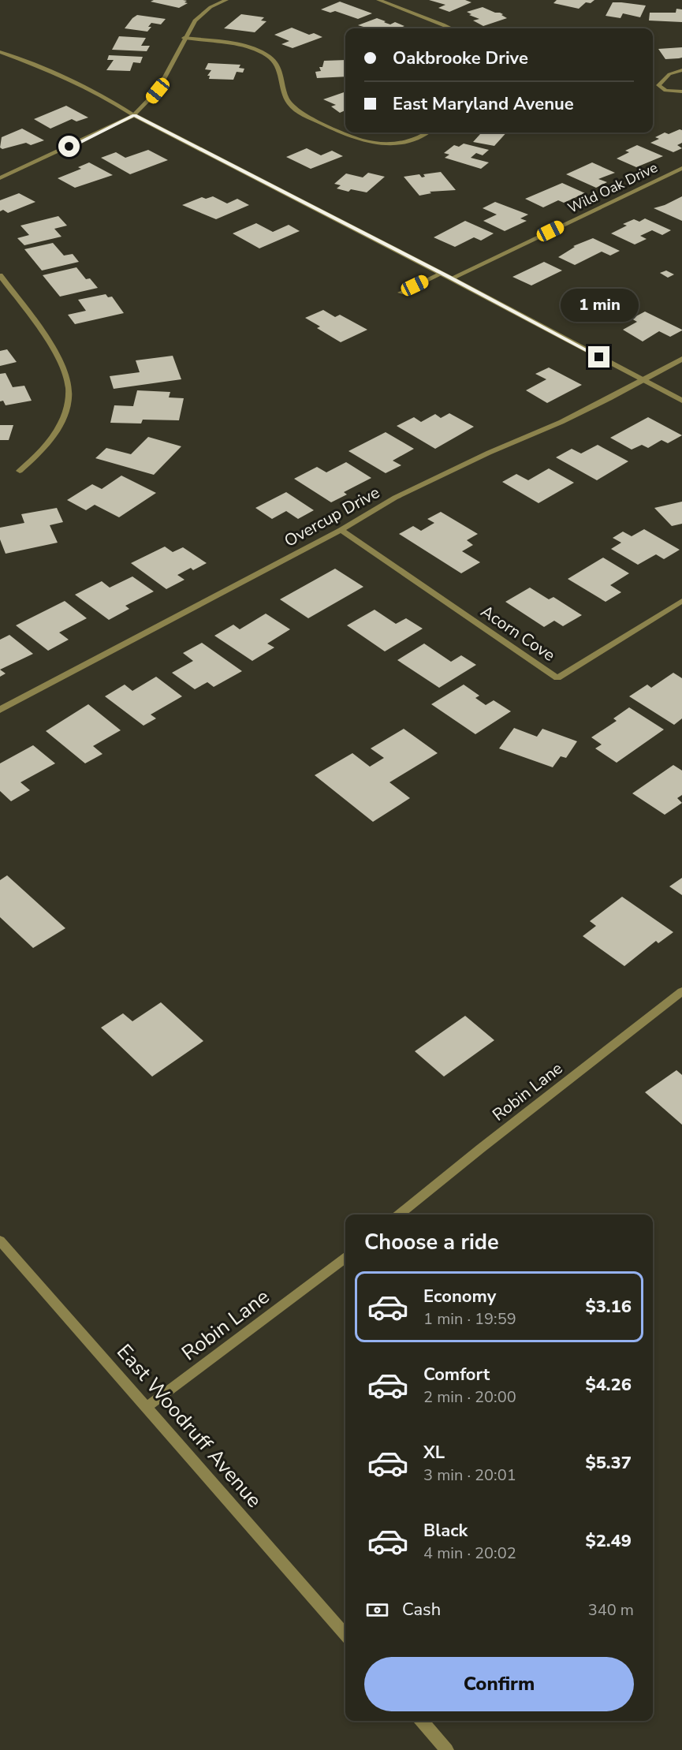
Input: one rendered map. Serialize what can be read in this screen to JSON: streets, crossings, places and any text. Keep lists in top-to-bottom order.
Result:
{
  "streets": {
    "street": [
      "Wild Oak Drive",
      "Overcup Drive",
      "Acorn Cove",
      "Robin Lane",
      "East Woodruff Avenue"
    ]
  },
  "crossings": [
    ["Overcup Drive", "Acorn Cove"],
    ["Robin Lane", "East Woodruff Avenue"]
  ],
  "page": {
    "banner": ["Oakbrooke Drive", "East Maryland Avenue"],
    "bubble": "1 min",
    "heading": "Choose a ride",
    "list": [
      {
        "name": "Economy",
        "note": "1 min · 19:59",
        "value": "$3.16"
      },
      {
        "name": "Comfort",
        "note": "2 min · 20:00",
        "value": "$4.26"
      },
      {
        "name": "XL",
        "note": "3 min · 20:01",
        "value": "$5.37"
      },
      {
        "name": "Black",
        "note": "4 min · 20:02",
        "value": "$2.49"
      }
    ],
    "pay": ["Cash", "340 m"],
    "buttons": "Confirm"
  }
}
